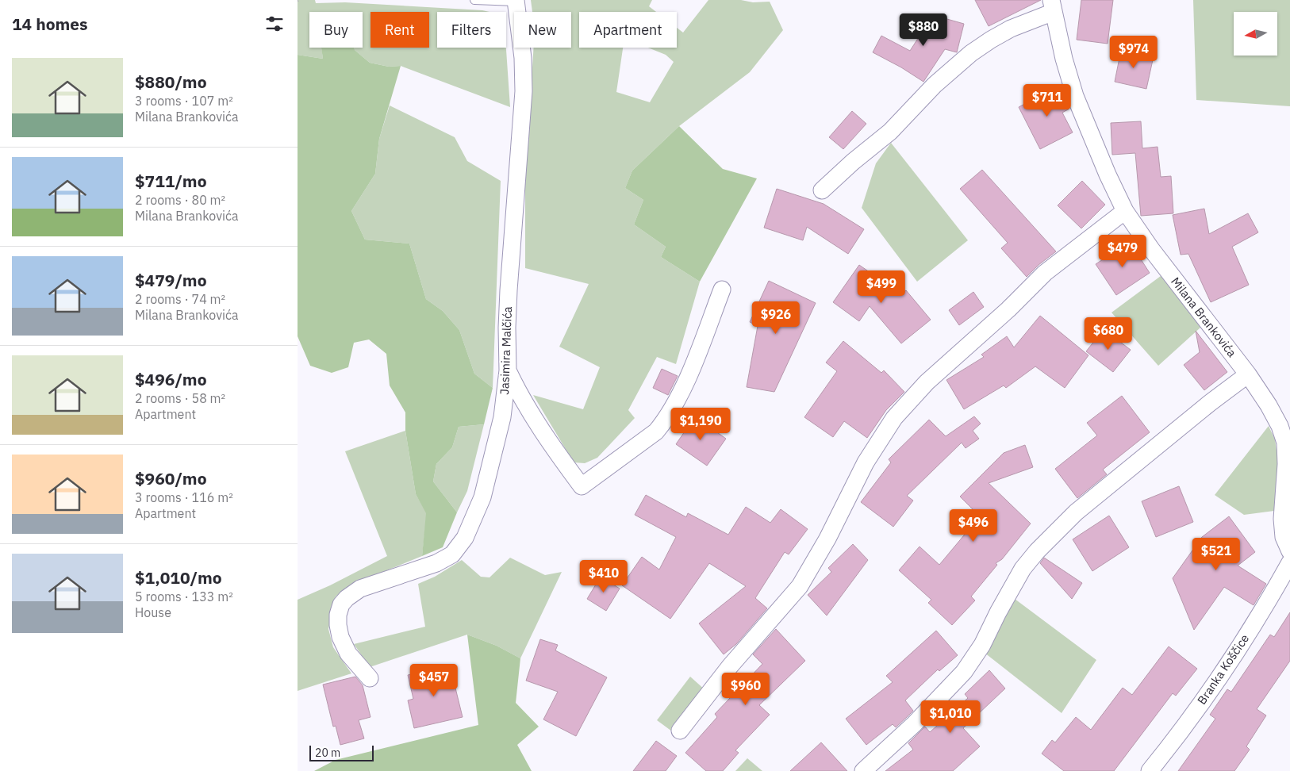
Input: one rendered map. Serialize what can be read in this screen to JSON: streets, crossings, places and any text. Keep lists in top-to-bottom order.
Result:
{
  "streets": {
    "street": ["Milana Brankovića", "Jasimira Malčića", "Branka Koščice"]
  },
  "scale_bar": "20 m",
  "north": "left",
  "page": {
    "heading": "14 homes",
    "chip": [
      "Buy",
      "Rent",
      "Filters",
      "New",
      "Apartment"
    ],
    "price": [
      "$880",
      "$974",
      "$711",
      "$479",
      "$499",
      "$926",
      "$680",
      "$1,190",
      "$496",
      "$521",
      "$410",
      "$457",
      "$960",
      "$1,010"
    ],
    "list": [
      {
        "name": "$880/mo",
        "note": "3 rooms · 107 m² · Milana Brankovića"
      },
      {
        "name": "$711/mo",
        "note": "2 rooms · 80 m² · Milana Brankovića"
      },
      {
        "name": "$479/mo",
        "note": "2 rooms · 74 m² · Milana Brankovića"
      },
      {
        "name": "$496/mo",
        "note": "2 rooms · 58 m² · Apartment"
      },
      {
        "name": "$960/mo",
        "note": "3 rooms · 116 m² · Apartment"
      },
      {
        "name": "$1,010/mo",
        "note": "5 rooms · 133 m² · House"
      }
    ],
    "scale": "20 m"
  }
}
